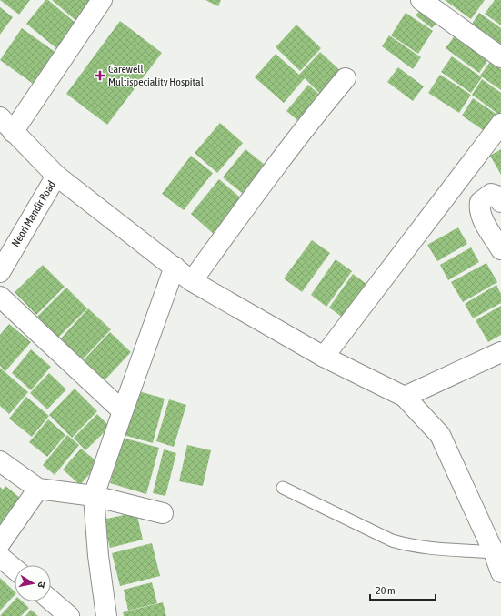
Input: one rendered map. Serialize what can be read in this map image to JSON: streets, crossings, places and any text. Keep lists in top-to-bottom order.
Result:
{
  "streets": {
    "street": ["Neori Mandir Road"]
  },
  "places": {
    "health": ["Carewell Multispeciality Hospital"]
  },
  "scale_bar": "20 m",
  "north": "right"
}
